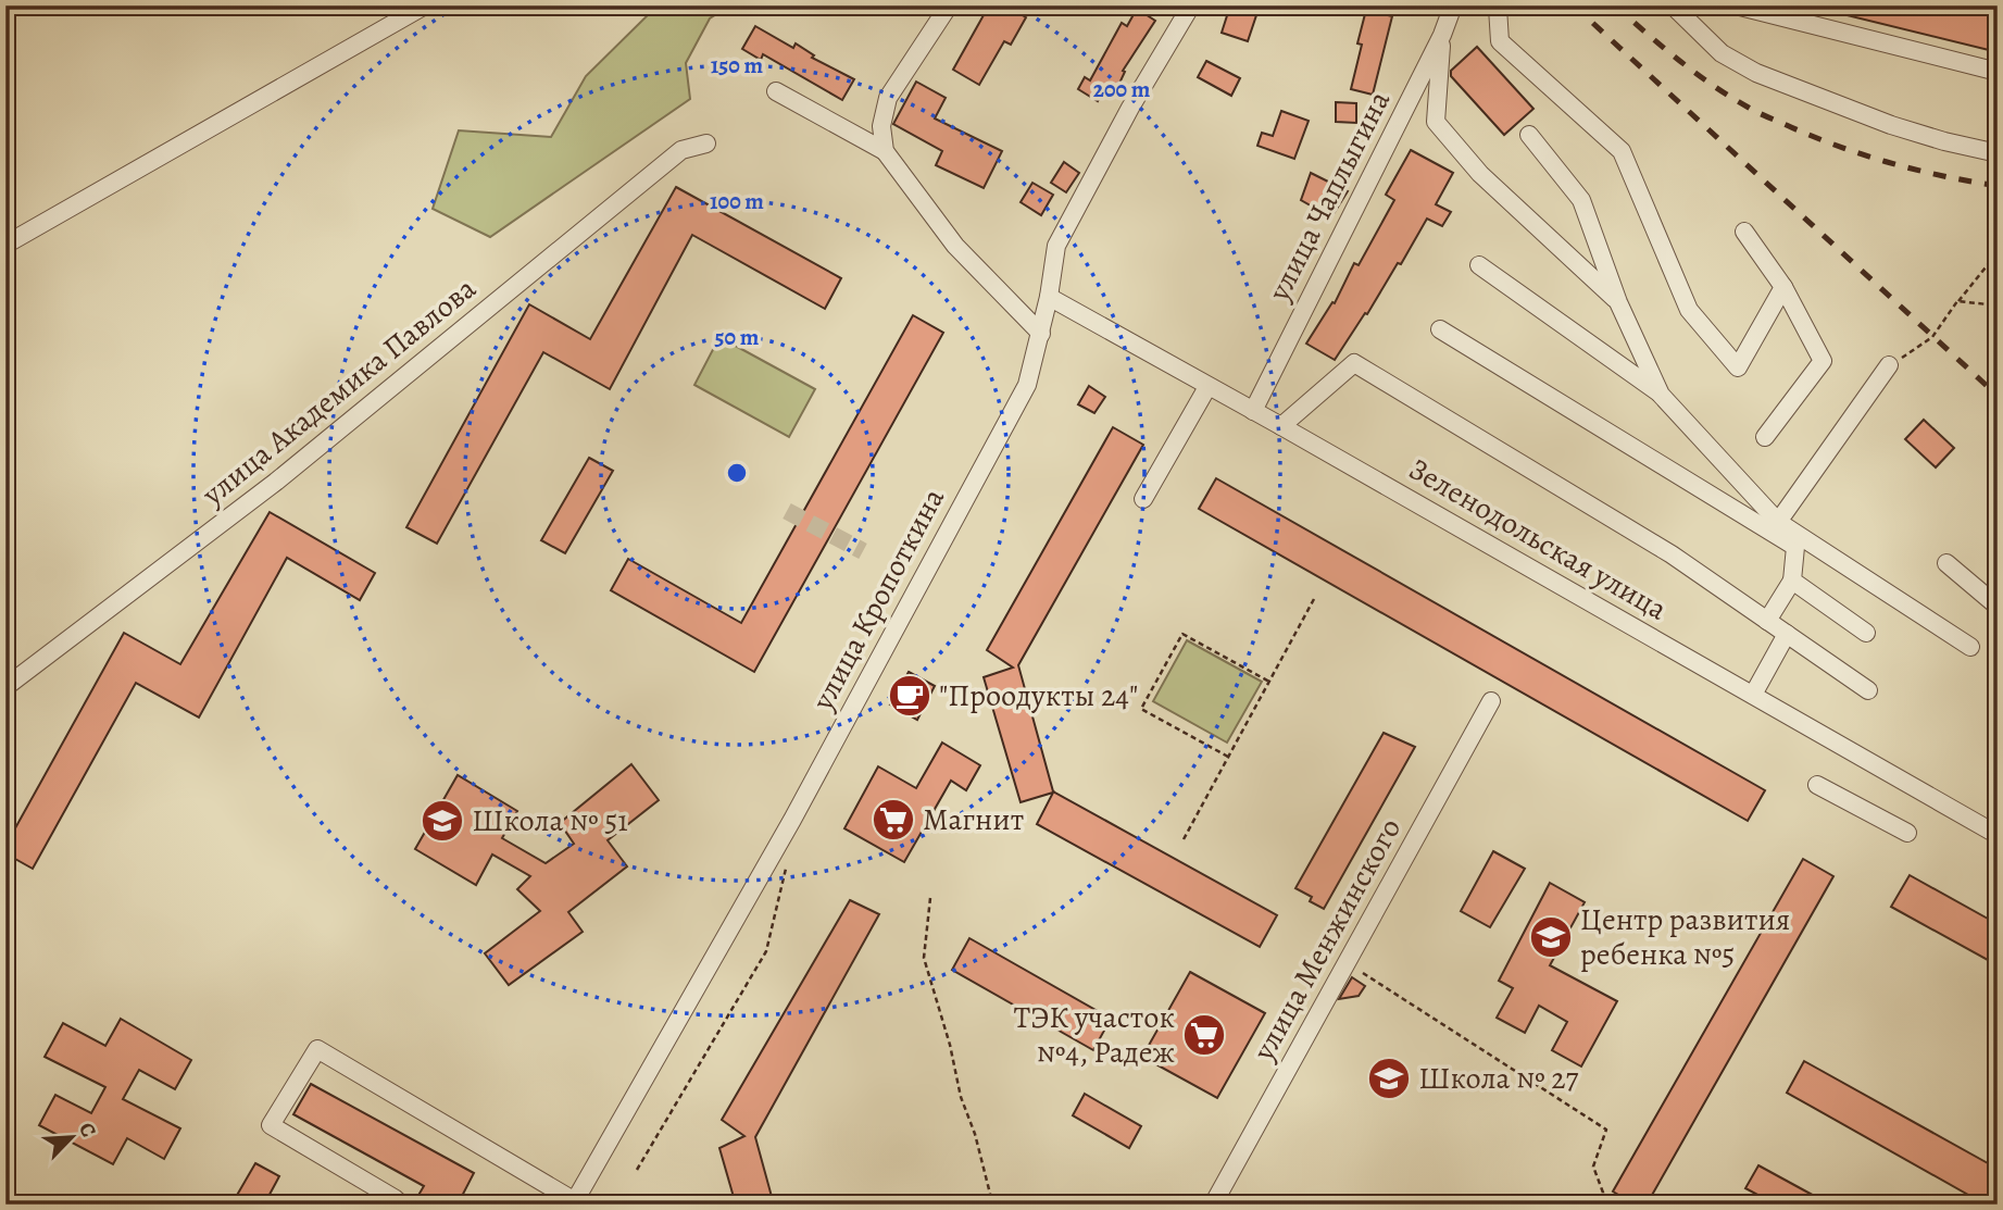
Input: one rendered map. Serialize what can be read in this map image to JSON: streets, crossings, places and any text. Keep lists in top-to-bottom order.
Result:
{
  "streets": {
    "street": [
      "улица Чаплыгина",
      "улица Академика Павлова",
      "Зеленодольская улица",
      "улица Кропоткина",
      "улица Менжинского"
    ]
  },
  "crossings": [
    ["улица Чаплыгина", "Зеленодольская улица"],
    ["Зеленодольская улица", "улица Кропоткина"]
  ],
  "places": {
    "cafe": ["\"Проодукты 24\""],
    "supermarket": ["Магнит", "ТЭК участок №4, Радеж"],
    "school or university": ["Школа № 51", "Центр развития ребенка №5", "Школа № 27"]
  },
  "north": "top right",
  "rings": [
    "150 m",
    "200 m",
    "100 m",
    "50 m"
  ]
}
